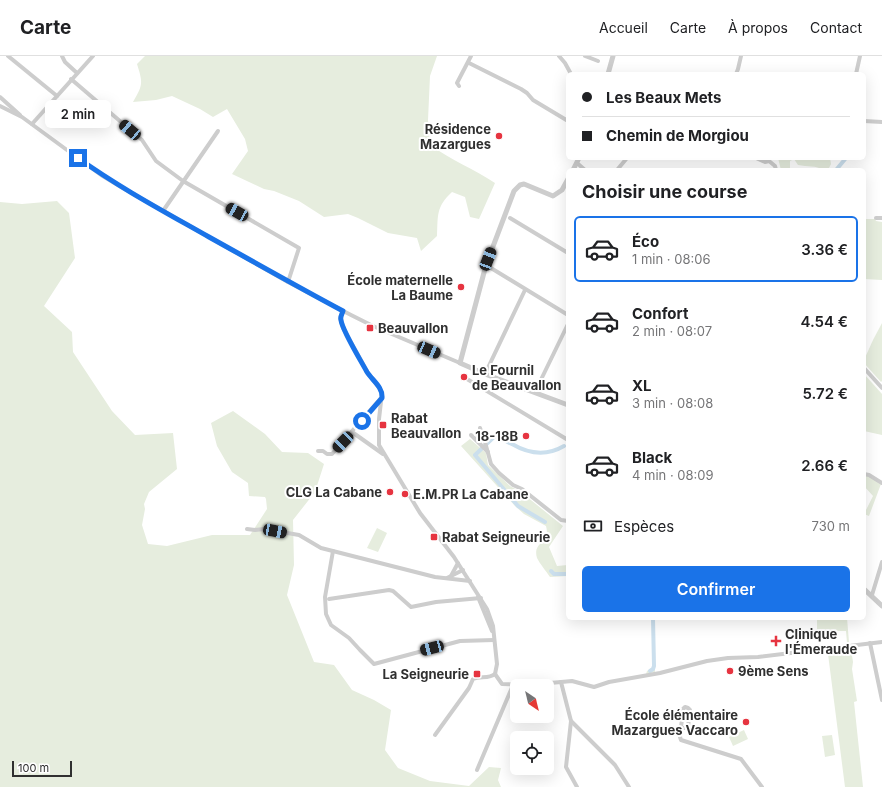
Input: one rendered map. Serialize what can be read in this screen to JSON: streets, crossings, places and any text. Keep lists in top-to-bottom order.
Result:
{
  "places": {
    "other": [
      "Résidence Mazargues",
      "École maternelle La Baume",
      "Le Fournil de Beauvallon",
      "18-18B",
      "CLG La Cabane",
      "E.M.PR La Cabane",
      "9ème Sens",
      "École élémentaire Mazargues Vaccaro"
    ],
    "transit": [
      "Beauvallon",
      "Rabat Beauvallon",
      "Rabat Seigneurie",
      "La Seigneurie"
    ],
    "health": ["Clinique l'Émeraude"]
  },
  "scale_bar": "100 m",
  "north": "bottom right",
  "page": {
    "header": "Carte",
    "nav": [
      "Accueil",
      "Carte",
      "À propos",
      "Contact"
    ],
    "banner": ["Les Beaux Mets", "Chemin de Morgiou"],
    "bubble": "2 min",
    "heading": "Choisir une course",
    "list": [
      {
        "name": "Éco",
        "note": "1 min · 08:06",
        "value": "3.36 €"
      },
      {
        "name": "Confort",
        "note": "2 min · 08:07",
        "value": "4.54 €"
      },
      {
        "name": "XL",
        "note": "3 min · 08:08",
        "value": "5.72 €"
      },
      {
        "name": "Black",
        "note": "4 min · 08:09",
        "value": "2.66 €"
      }
    ],
    "pay": ["Espèces", "730 m"],
    "buttons": "Confirmer",
    "scale": "100 m"
  }
}
